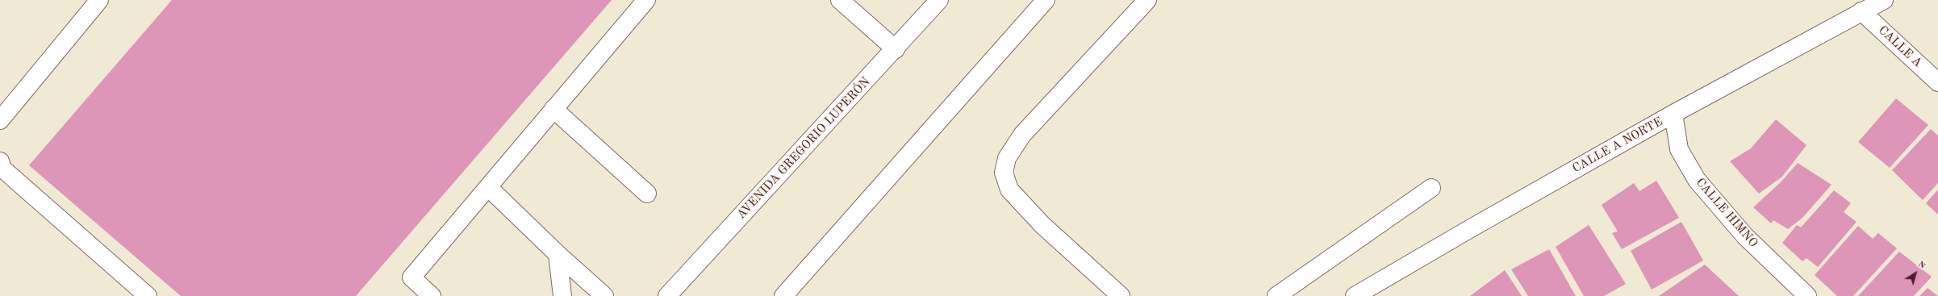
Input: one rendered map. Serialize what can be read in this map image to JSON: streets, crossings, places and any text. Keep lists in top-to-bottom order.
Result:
{
  "streets": {
    "street": [
      "CALLE A",
      "CALLE A NORTE",
      "AVENIDA GREGORIO LUPERÓN",
      "CALLE HIMNO"
    ]
  },
  "crossings": [
    ["CALLE A", "CALLE A NORTE"],
    ["CALLE A NORTE", "CALLE HIMNO"]
  ],
  "north": "top right"
}
